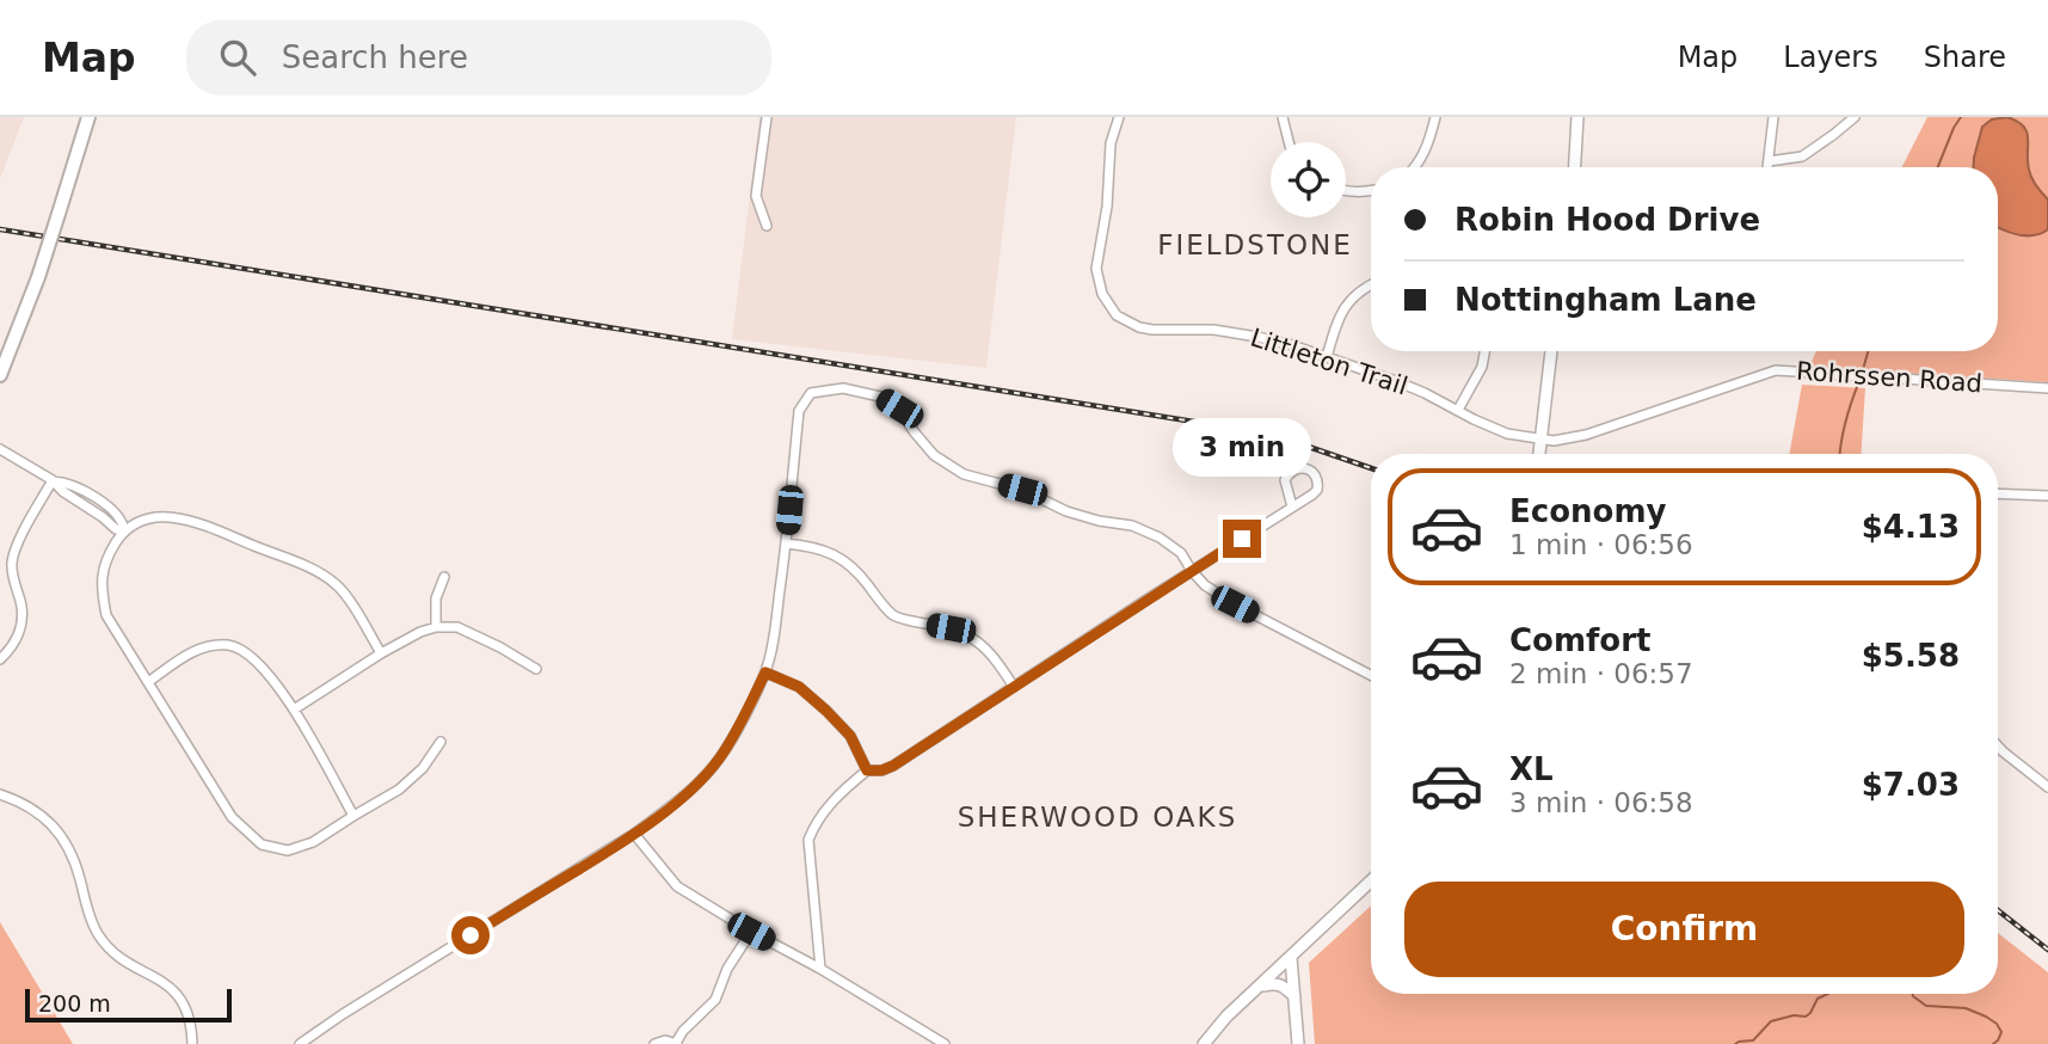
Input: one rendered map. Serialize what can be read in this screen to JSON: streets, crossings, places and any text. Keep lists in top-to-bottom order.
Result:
{
  "streets": {
    "street": ["Littleton Trail", "Rohrssen Road"]
  },
  "crossings": [
    ["Littleton Trail", "Rohrssen Road"]
  ],
  "districts": ["FIELDSTONE", "SHERWOOD OAKS"],
  "scale_bar": "200 m",
  "page": {
    "header": "Map",
    "search": "Search here",
    "nav": ["Map", "Layers", "Share"],
    "banner": ["Robin Hood Drive", "Nottingham Lane"],
    "bubble": "3 min",
    "list": [
      {
        "name": "Economy",
        "note": "1 min · 06:56",
        "value": "$4.13"
      },
      {
        "name": "Comfort",
        "note": "2 min · 06:57",
        "value": "$5.58"
      },
      {
        "name": "XL",
        "note": "3 min · 06:58",
        "value": "$7.03"
      }
    ],
    "buttons": "Confirm",
    "scale": "200 m"
  }
}
